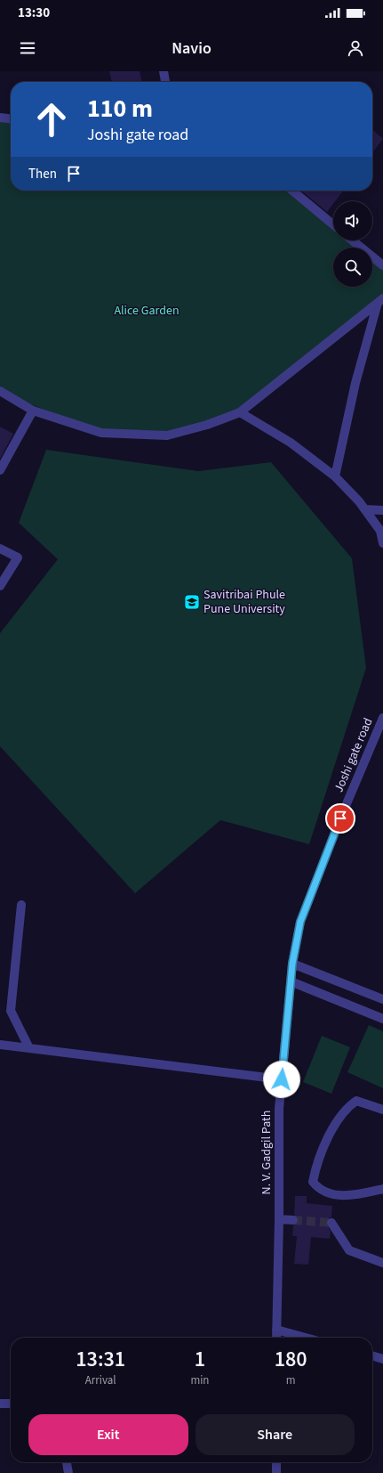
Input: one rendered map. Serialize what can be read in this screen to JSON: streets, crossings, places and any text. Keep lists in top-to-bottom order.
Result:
{
  "streets": {
    "street": ["Joshi gate road", "N. V. Gadgil Path"]
  },
  "crossings": [
    ["Joshi gate road", "N. V. Gadgil Path"]
  ],
  "parks": ["Alice Garden"],
  "places": {
    "school or university": ["Savitribai Phule Pune University"]
  },
  "page": {
    "status": "13:30",
    "header": "Navio",
    "turn": ["110 m", "Joshi gate road"],
    "then": "Then",
    "eta": [
      "13:31",
      "Arrival",
      "1",
      "min",
      "180",
      "m"
    ],
    "buttons": ["Exit", "Share"]
  }
}
